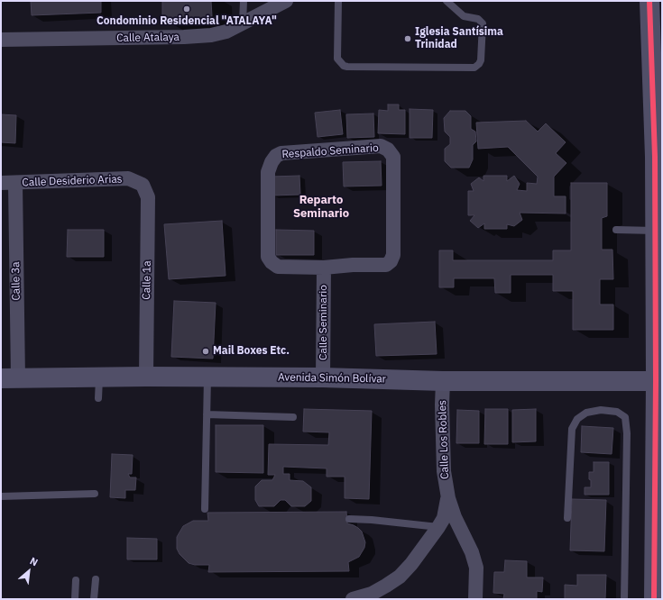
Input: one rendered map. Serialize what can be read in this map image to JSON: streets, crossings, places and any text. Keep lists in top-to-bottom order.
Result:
{
  "streets": {
    "main road": ["Avenida Simón Bolívar"],
    "street": [
      "Calle Atalaya",
      "Respaldo Seminario",
      "Calle Desiderio Arias",
      "Calle 1a",
      "Calle 3a",
      "Calle Seminario",
      "Calle Los Robles"
    ]
  },
  "crossings": [
    ["Respaldo Seminario", "Calle Seminario"],
    ["Calle Desiderio Arias", "Calle 1a"],
    ["Calle Desiderio Arias", "Calle 3a"],
    ["Calle 1a", "Avenida Simón Bolívar"],
    ["Calle 3a", "Avenida Simón Bolívar"],
    ["Calle Seminario", "Avenida Simón Bolívar"],
    ["Avenida Simón Bolívar", "Calle Los Robles"]
  ],
  "districts": ["Reparto Seminario"],
  "places": ["Condominio Residencial \"ATALAYA\"", "Iglesia Santísima Trinidad", "Mail Boxes Etc."],
  "north": "top right"
}
